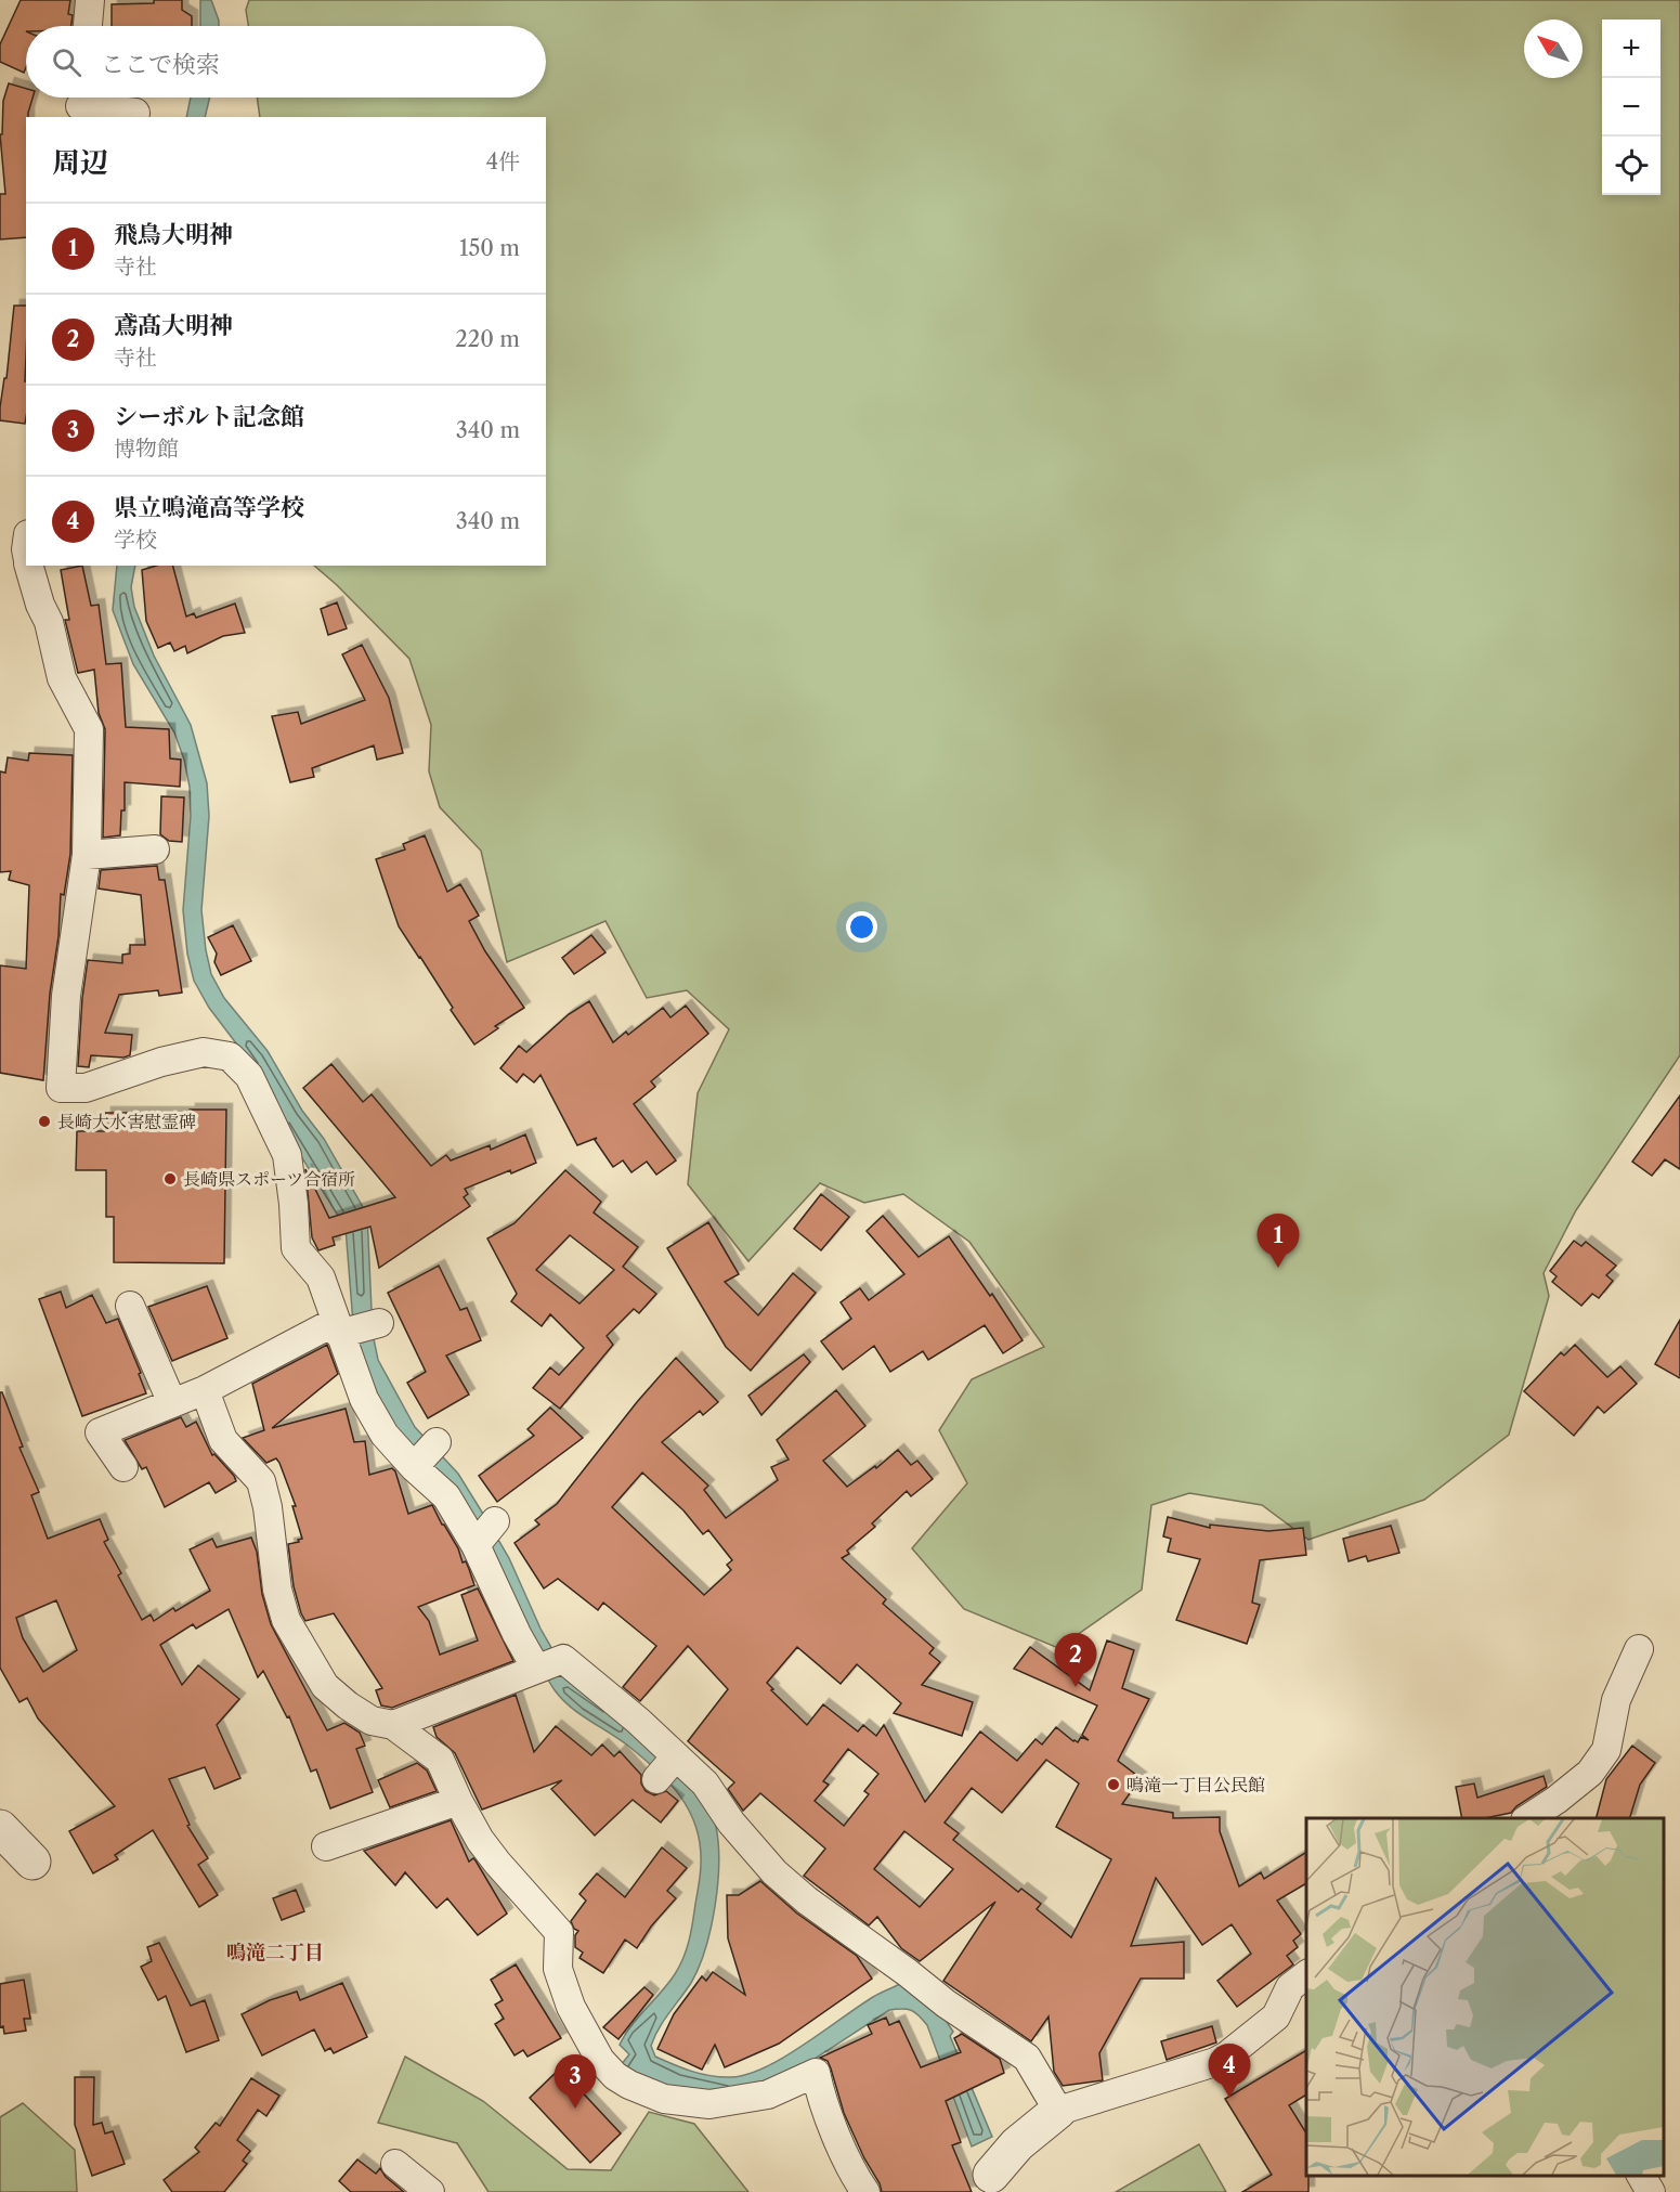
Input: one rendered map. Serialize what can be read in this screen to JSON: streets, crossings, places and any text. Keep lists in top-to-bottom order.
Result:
{
  "districts": ["鳴滝二丁目"],
  "places": ["長崎大水害慰霊碑", "長崎県スポーツ合宿所", "鳴滝一丁目公民館"],
  "north": "top left",
  "page": {
    "map_buttons": ["+", "−"],
    "search": "ここで検索",
    "heading": ["周辺", "4件"],
    "list": [
      {
        "mark": "1",
        "name": "飛鳥大明神",
        "note": "寺社",
        "value": "150 m"
      },
      {
        "mark": "2",
        "name": "鳶髙大明神",
        "note": "寺社",
        "value": "220 m"
      },
      {
        "mark": "3",
        "name": "シーボルト記念館",
        "note": "博物館",
        "value": "340 m"
      },
      {
        "mark": "4",
        "name": "県立鳴滝高等学校",
        "note": "学校",
        "value": "340 m"
      }
    ],
    "pins": [
      "1",
      "2",
      "4",
      "3"
    ]
  }
}
